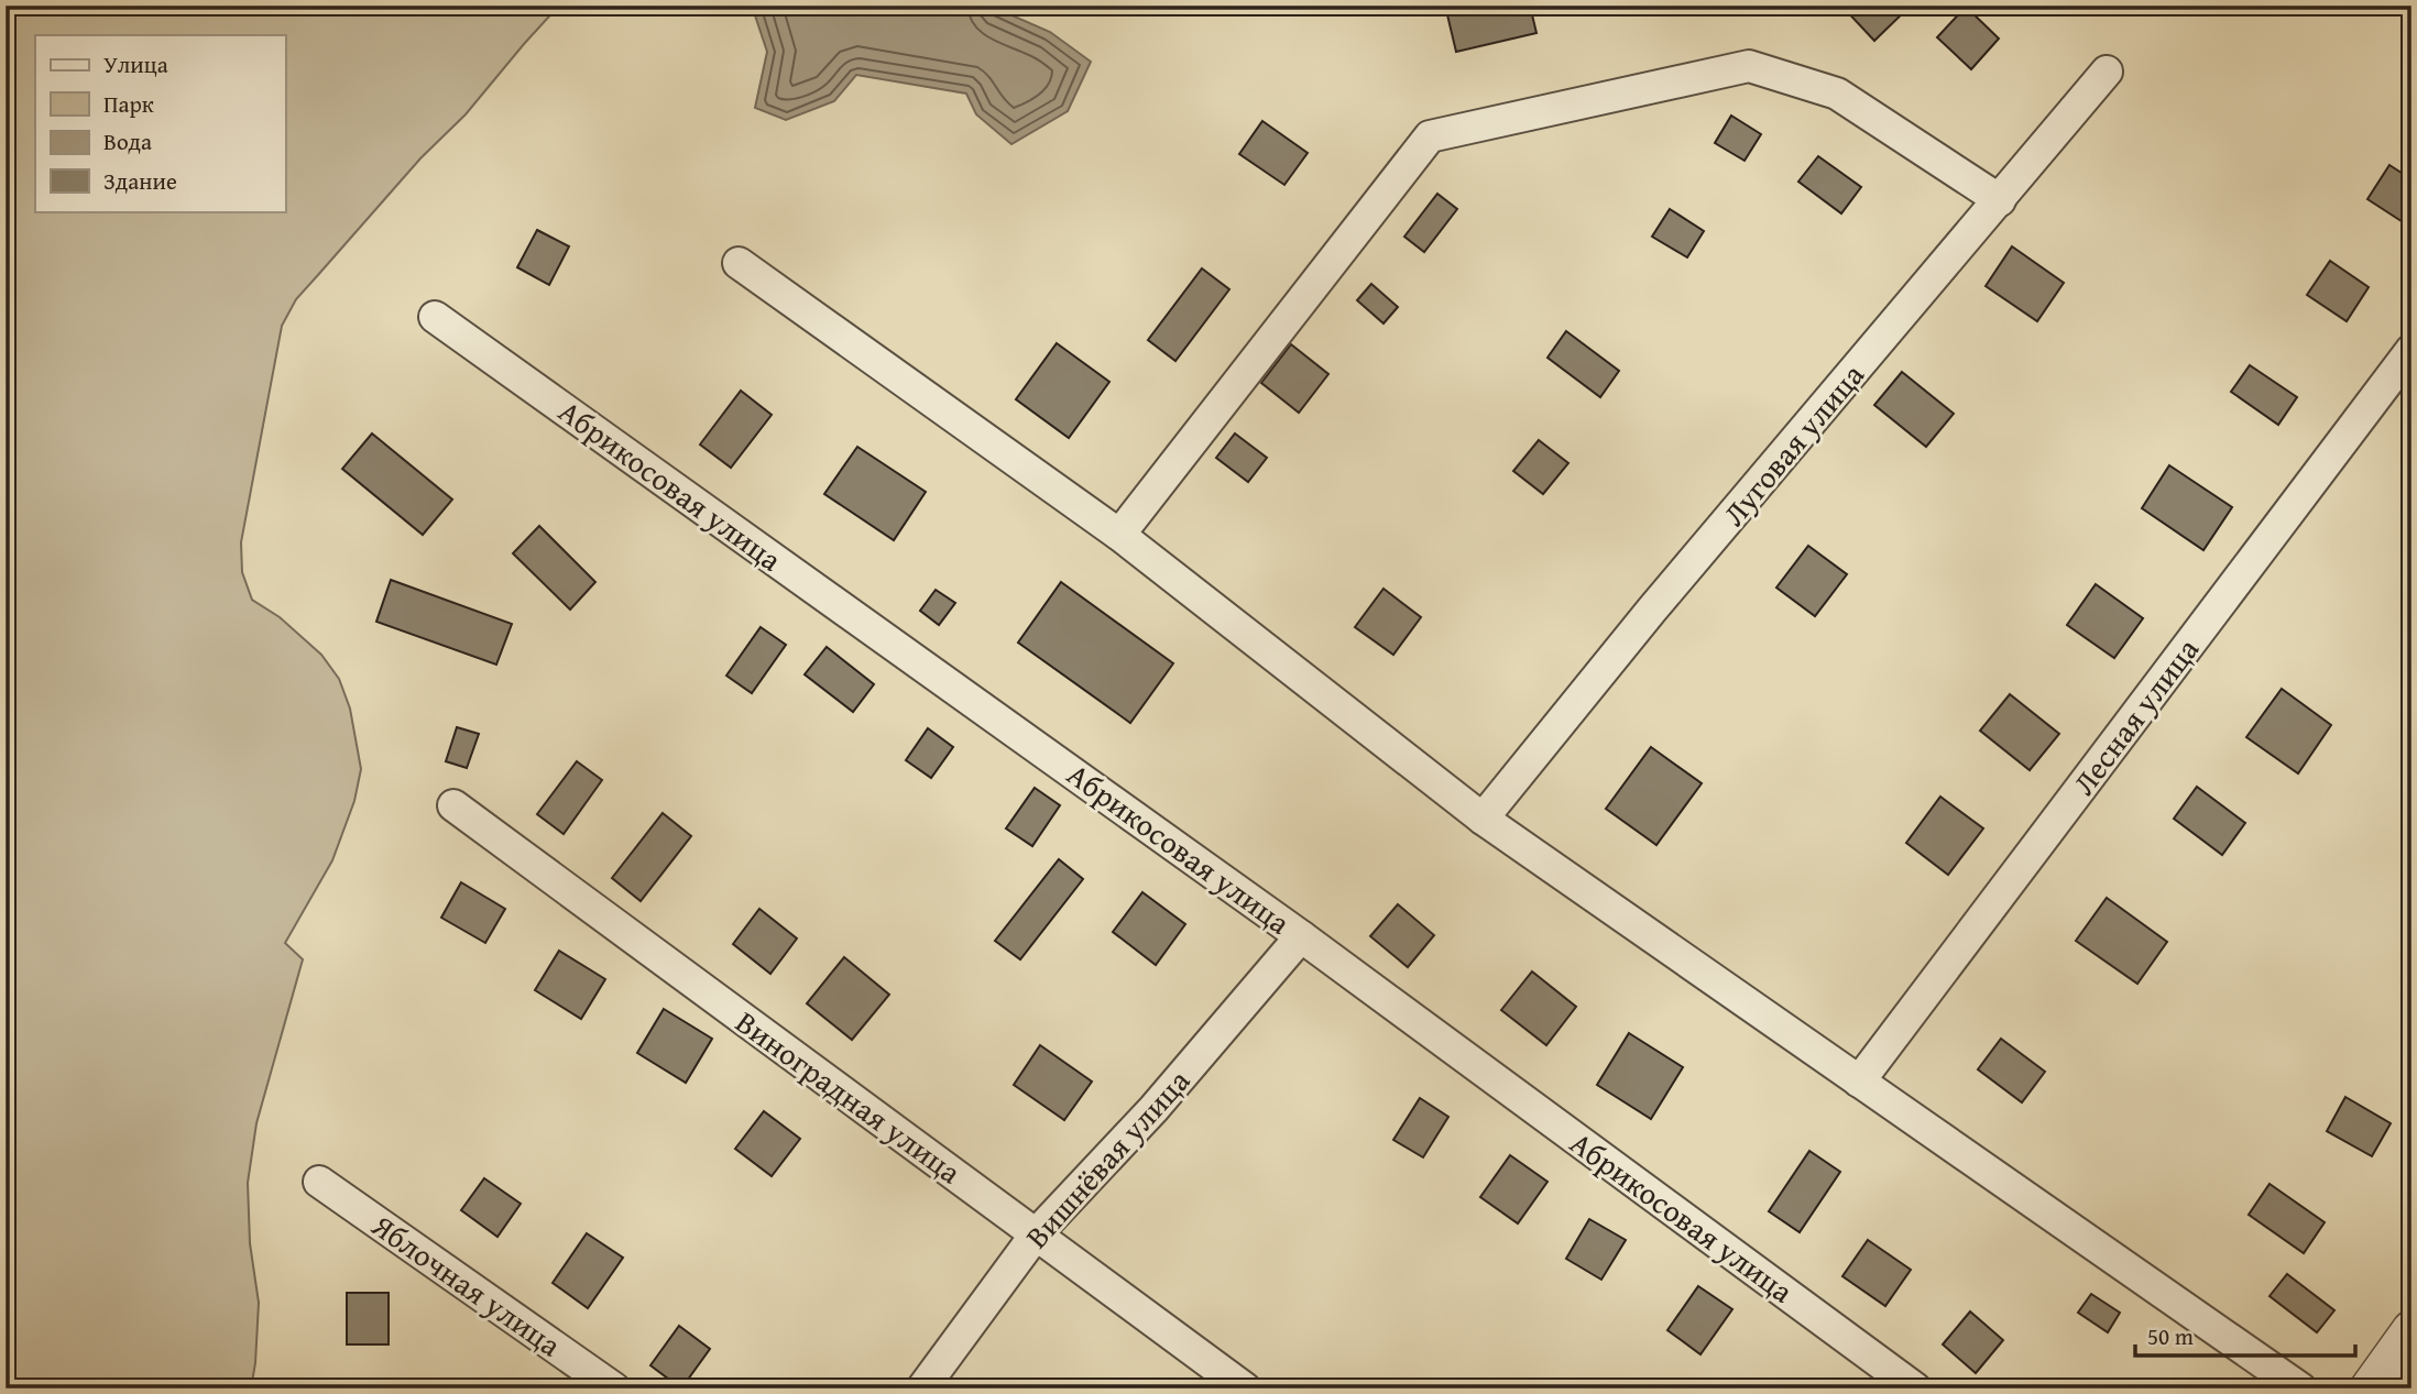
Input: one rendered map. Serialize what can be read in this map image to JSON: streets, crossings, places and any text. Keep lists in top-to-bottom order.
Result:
{
  "streets": {
    "street": [
      "Луговая улица",
      "Абрикосовая улица",
      "Лесная улица",
      "Виноградная улица",
      "Вишнёвая улица",
      "Яблочная улица"
    ]
  },
  "crossings": [
    ["Абрикосовая улица", "Вишнёвая улица"],
    ["Виноградная улица", "Вишнёвая улица"]
  ],
  "legend": [
    "Улица",
    "Парк",
    "Вода",
    "Здание"
  ],
  "scale_bar": "50 m"
}
